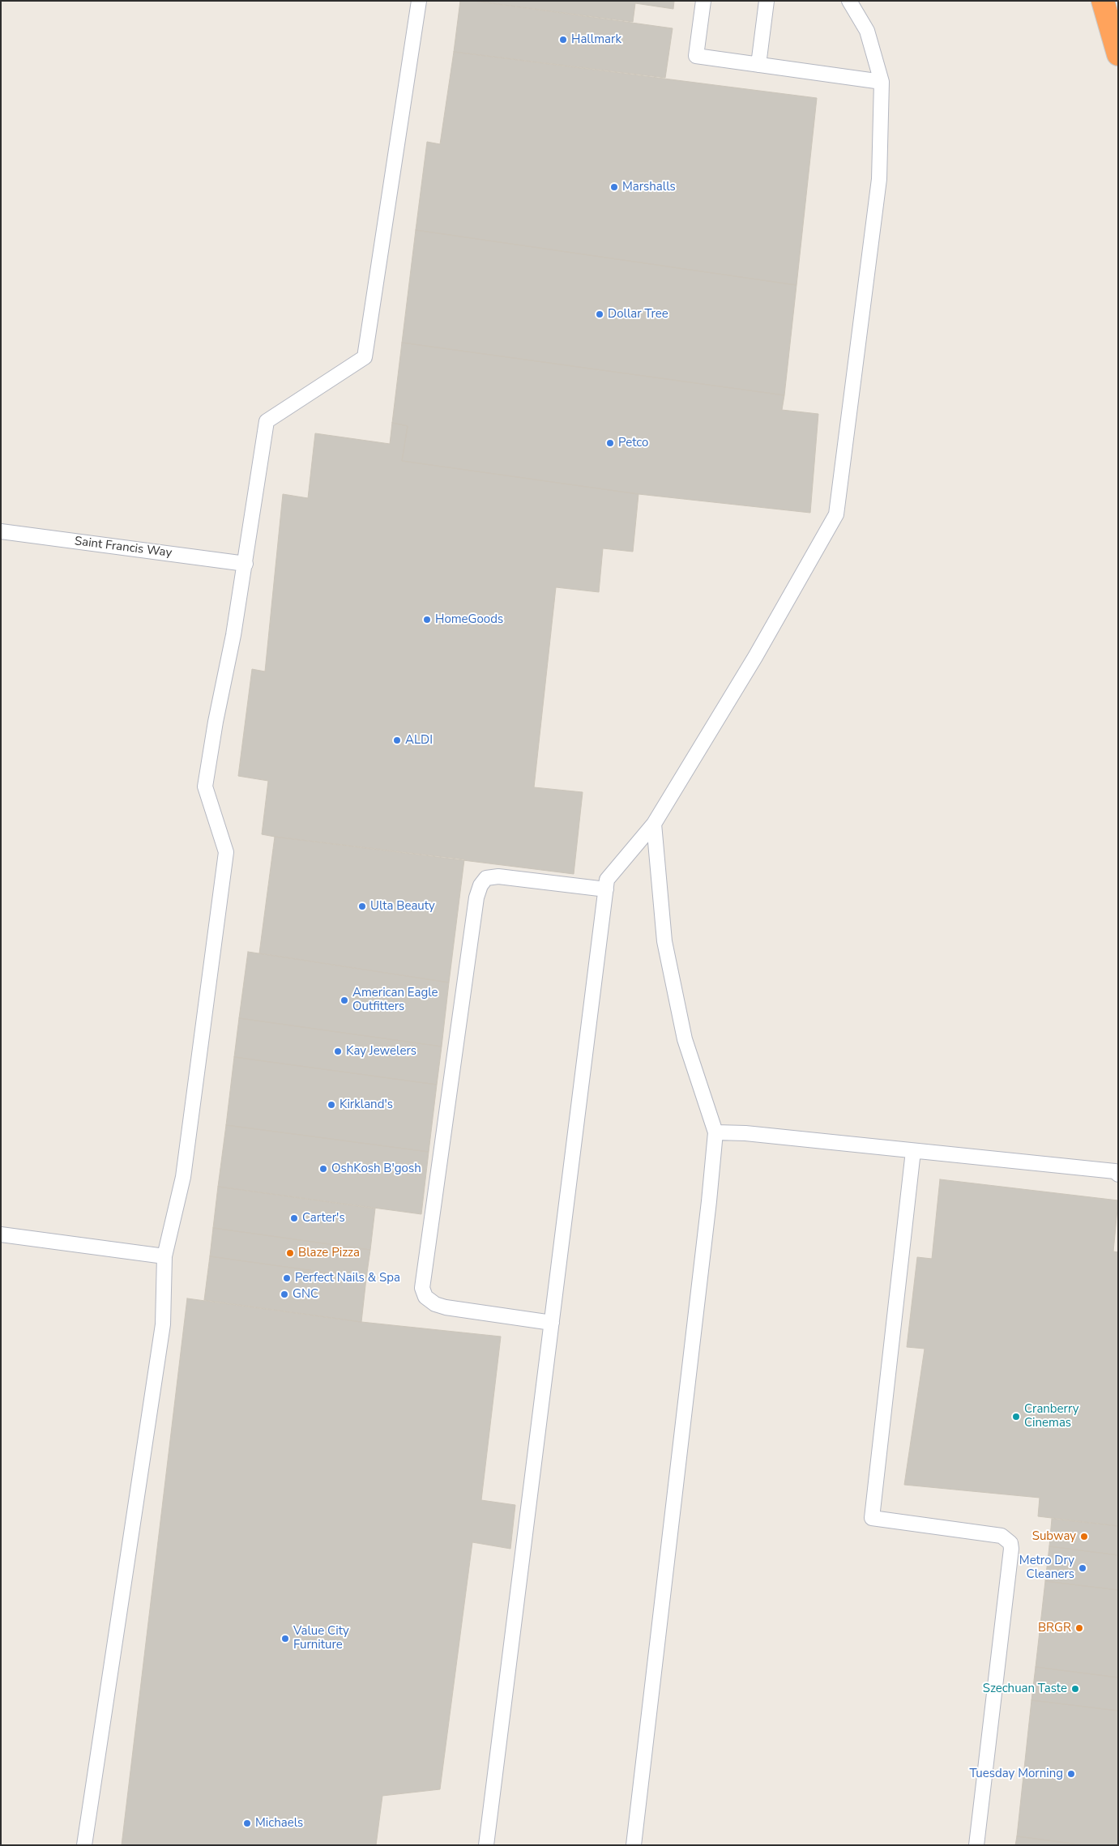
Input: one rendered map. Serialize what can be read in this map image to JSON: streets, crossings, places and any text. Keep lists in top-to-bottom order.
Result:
{
  "streets": {
    "lane": ["Saint Francis Way"]
  },
  "places": [
    "Hallmark",
    "Marshalls",
    "Dollar Tree",
    "Petco",
    "HomeGoods",
    "ALDI",
    "Ulta Beauty",
    "American Eagle Outfitters",
    "Kay Jewelers",
    "Kirkland's",
    "OshKosh B'gosh",
    "Carter's",
    "Blaze Pizza",
    "Perfect Nails & Spa",
    "GNC",
    "Cranberry Cinemas",
    "Subway",
    "Metro Dry Cleaners",
    "BRGR",
    "Value City Furniture",
    "Szechuan Taste",
    "Tuesday Morning",
    "Michaels"
  ]
}
